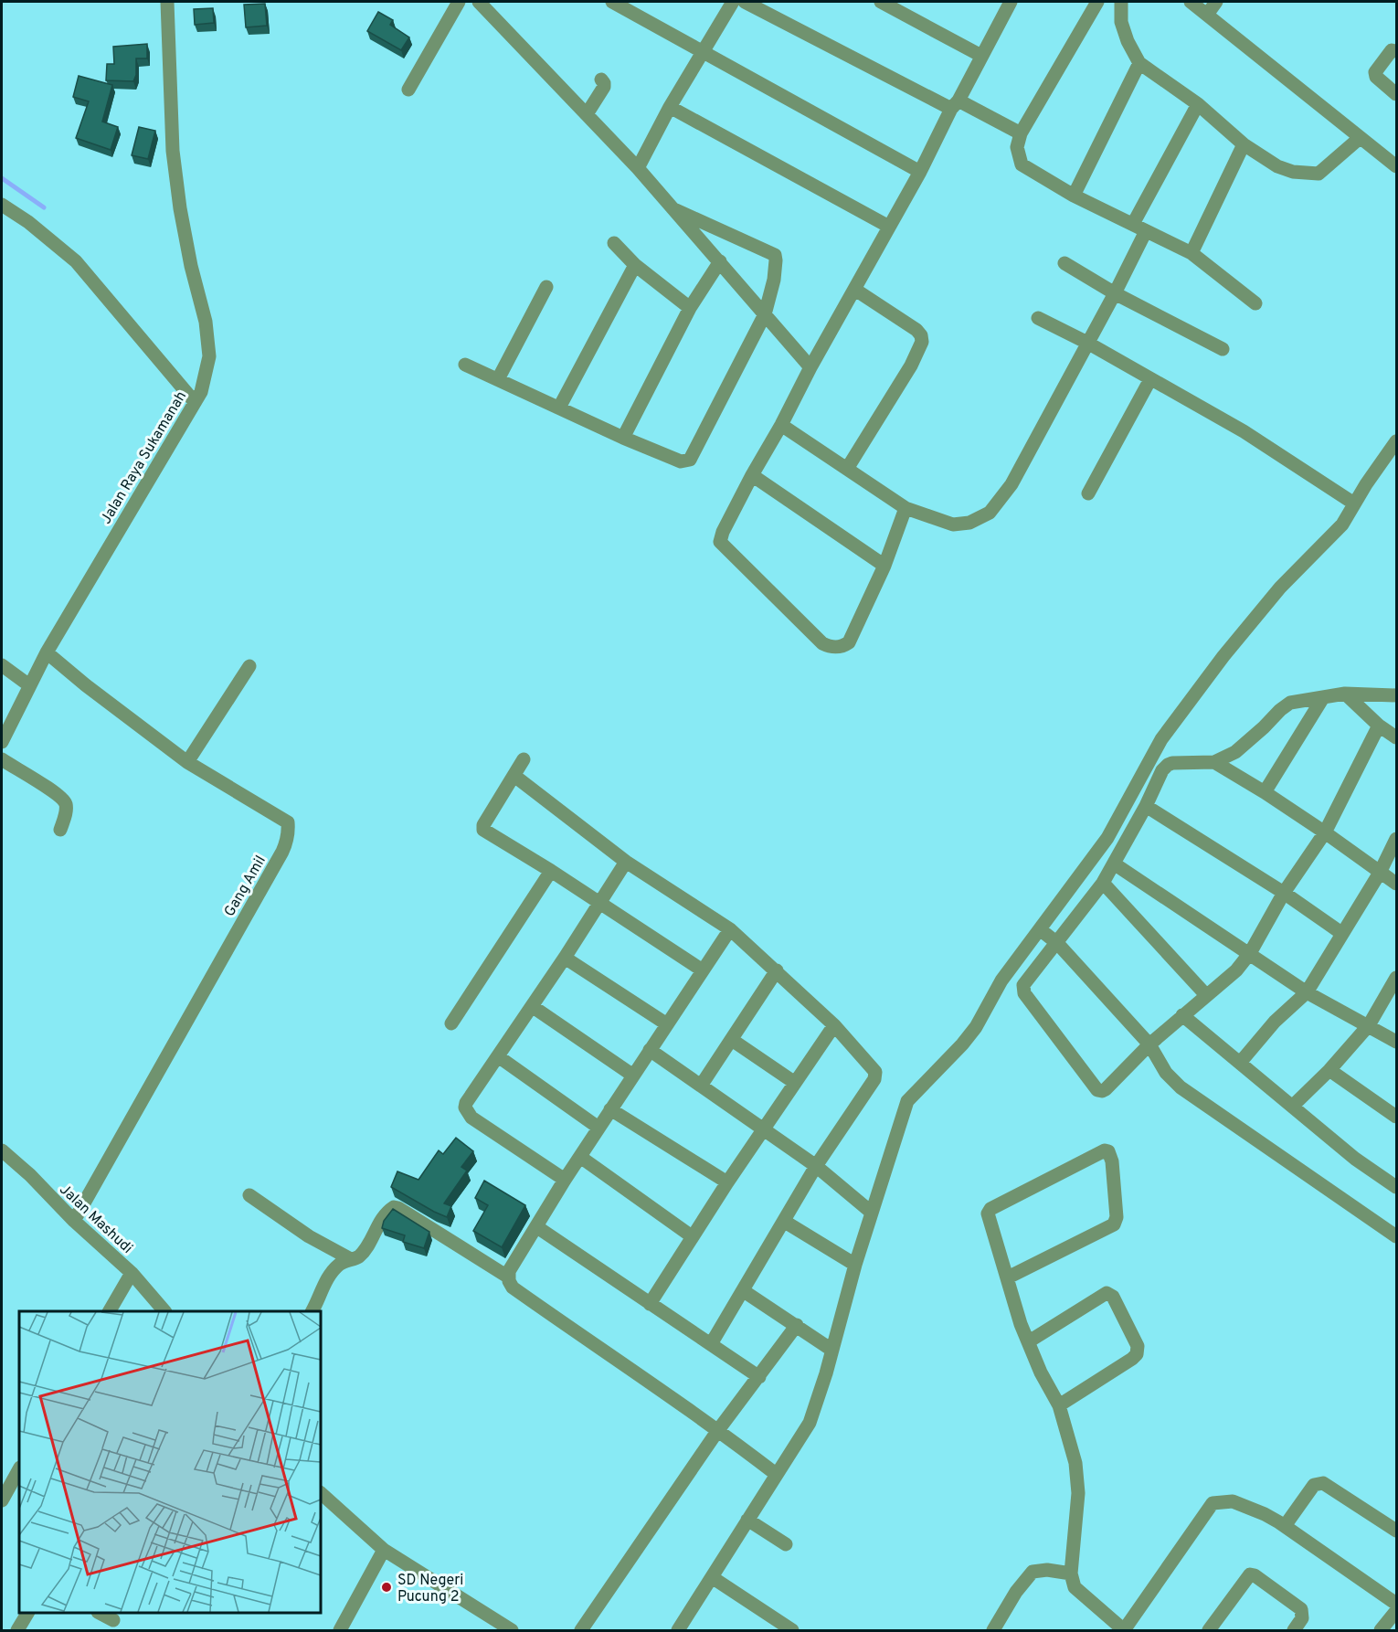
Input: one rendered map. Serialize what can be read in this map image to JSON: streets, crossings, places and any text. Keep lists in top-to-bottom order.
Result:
{
  "streets": {
    "street": ["Jalan Raya Sukamanah", "Gang Amil", "Jalan Mashudi"]
  },
  "crossings": [
    ["Jalan Raya Sukamanah", "Gang Amil"],
    ["Gang Amil", "Jalan Mashudi"]
  ],
  "places": ["SD Negeri Pucung 2"]
}
